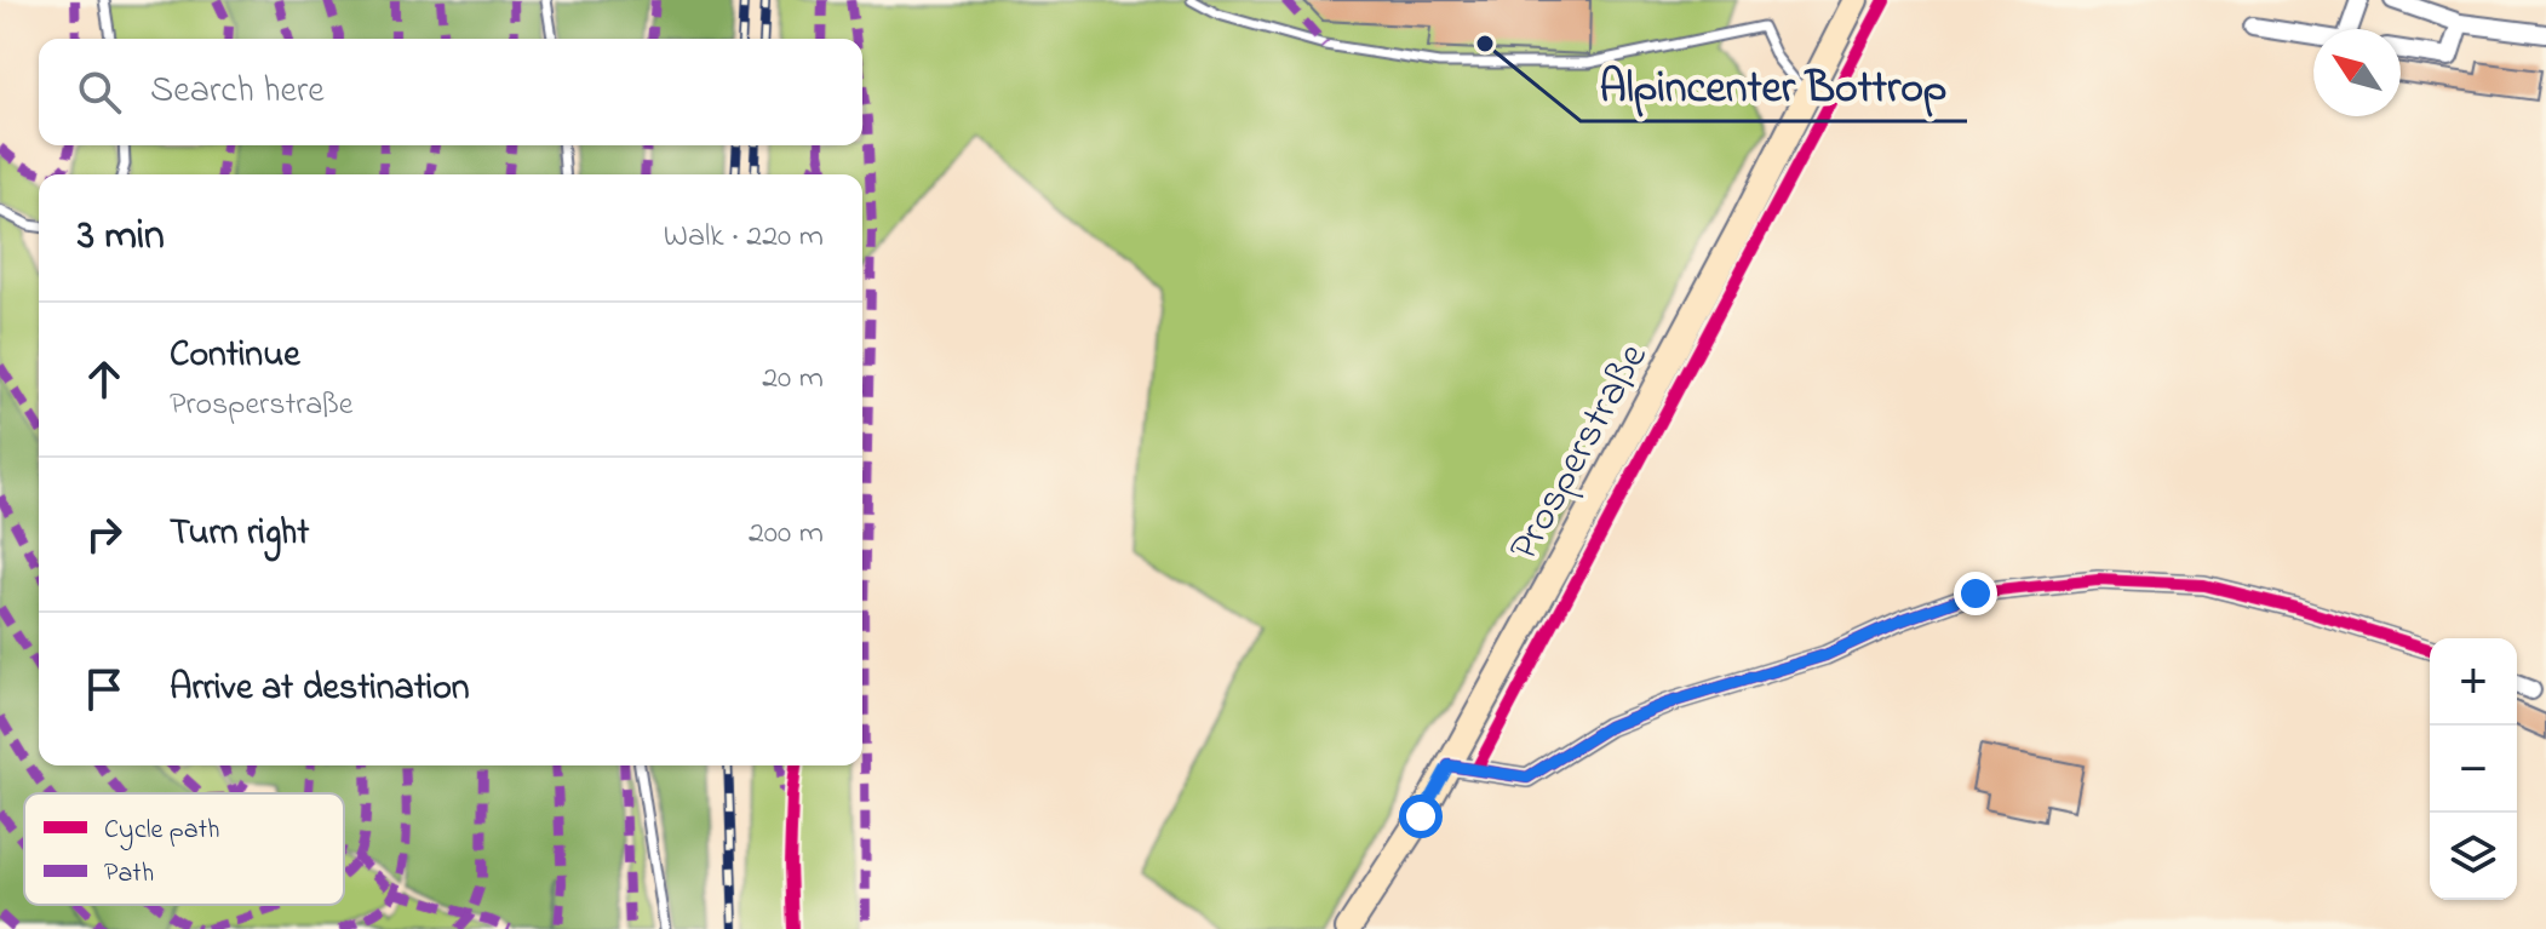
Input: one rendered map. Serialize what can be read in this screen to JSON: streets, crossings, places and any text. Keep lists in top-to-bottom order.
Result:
{
  "streets": {
    "main road": ["Prosperstraße"]
  },
  "places": ["Alpincenter Bottrop"],
  "legend": ["Cycle path", "Path"],
  "north": "top left",
  "page": {
    "search": "Search here",
    "heading": ["3 min", "Walk · 220 m"],
    "list": [
      ["Continue", "Prosperstraße", "20 m"],
      ["Turn right", "200 m"],
      "Arrive at destination"
    ],
    "map_buttons": ["+", "−"]
  }
}
